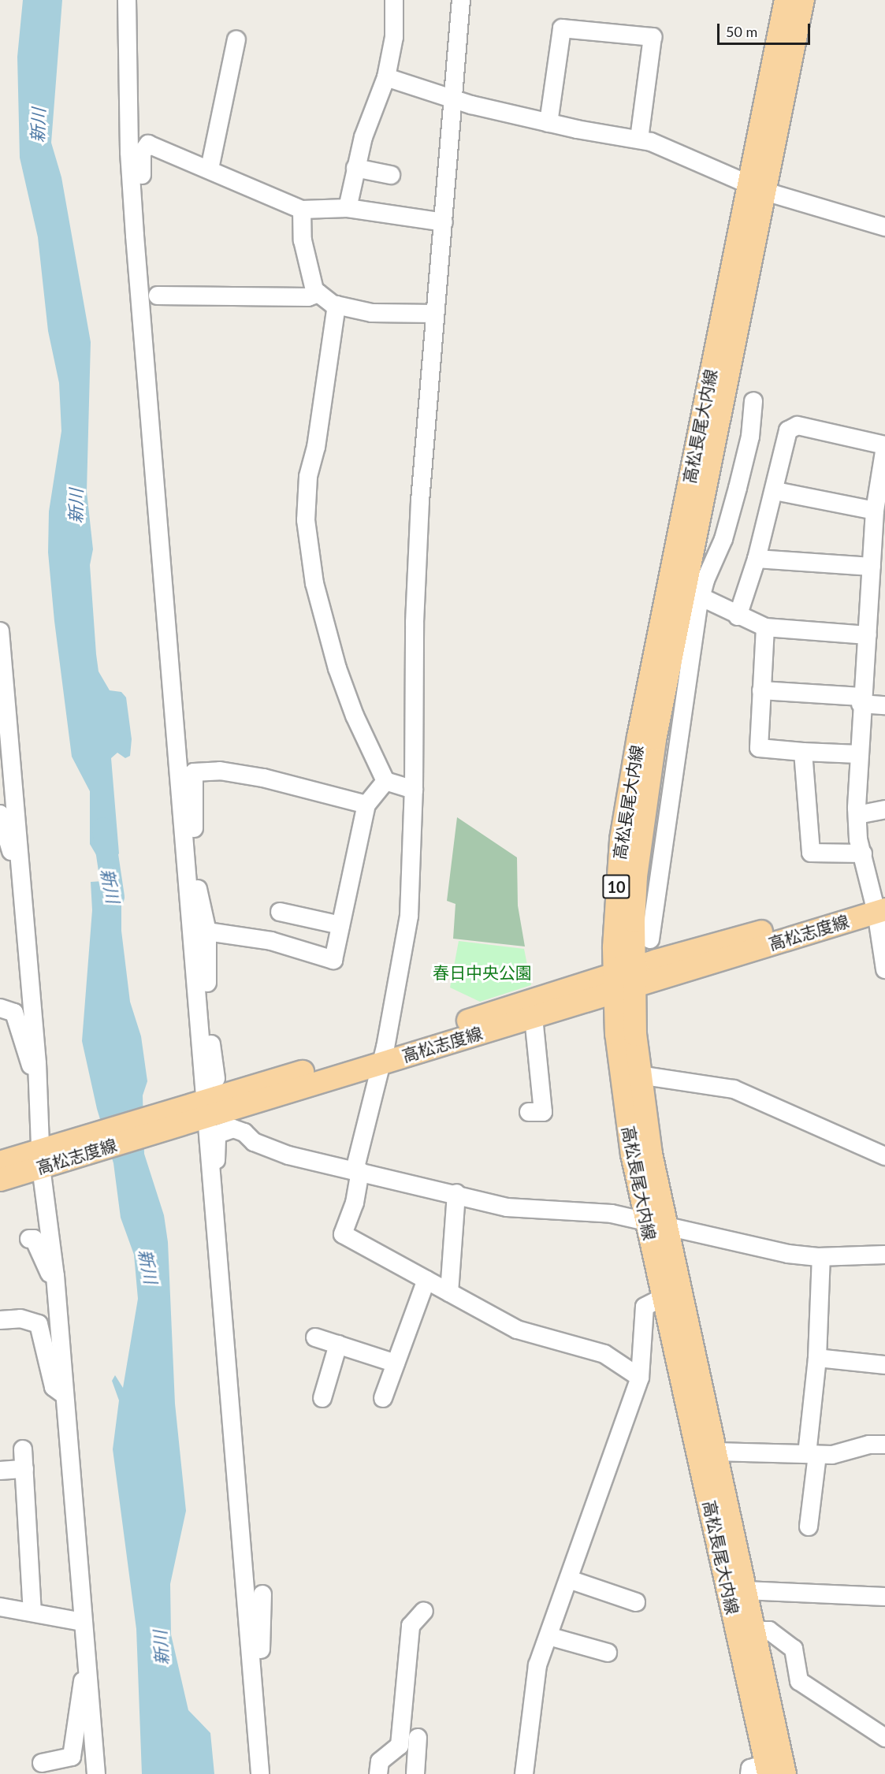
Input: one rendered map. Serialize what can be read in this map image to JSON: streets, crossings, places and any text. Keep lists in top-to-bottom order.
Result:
{
  "streets": {
    "main road": ["高松長尾大内線", "10", "高松志度線"]
  },
  "crossings": [
    ["高松長尾大内線", "高松志度線"]
  ],
  "water": ["新川"],
  "parks": ["春日中央公園"],
  "scale_bar": "50 m"
}
